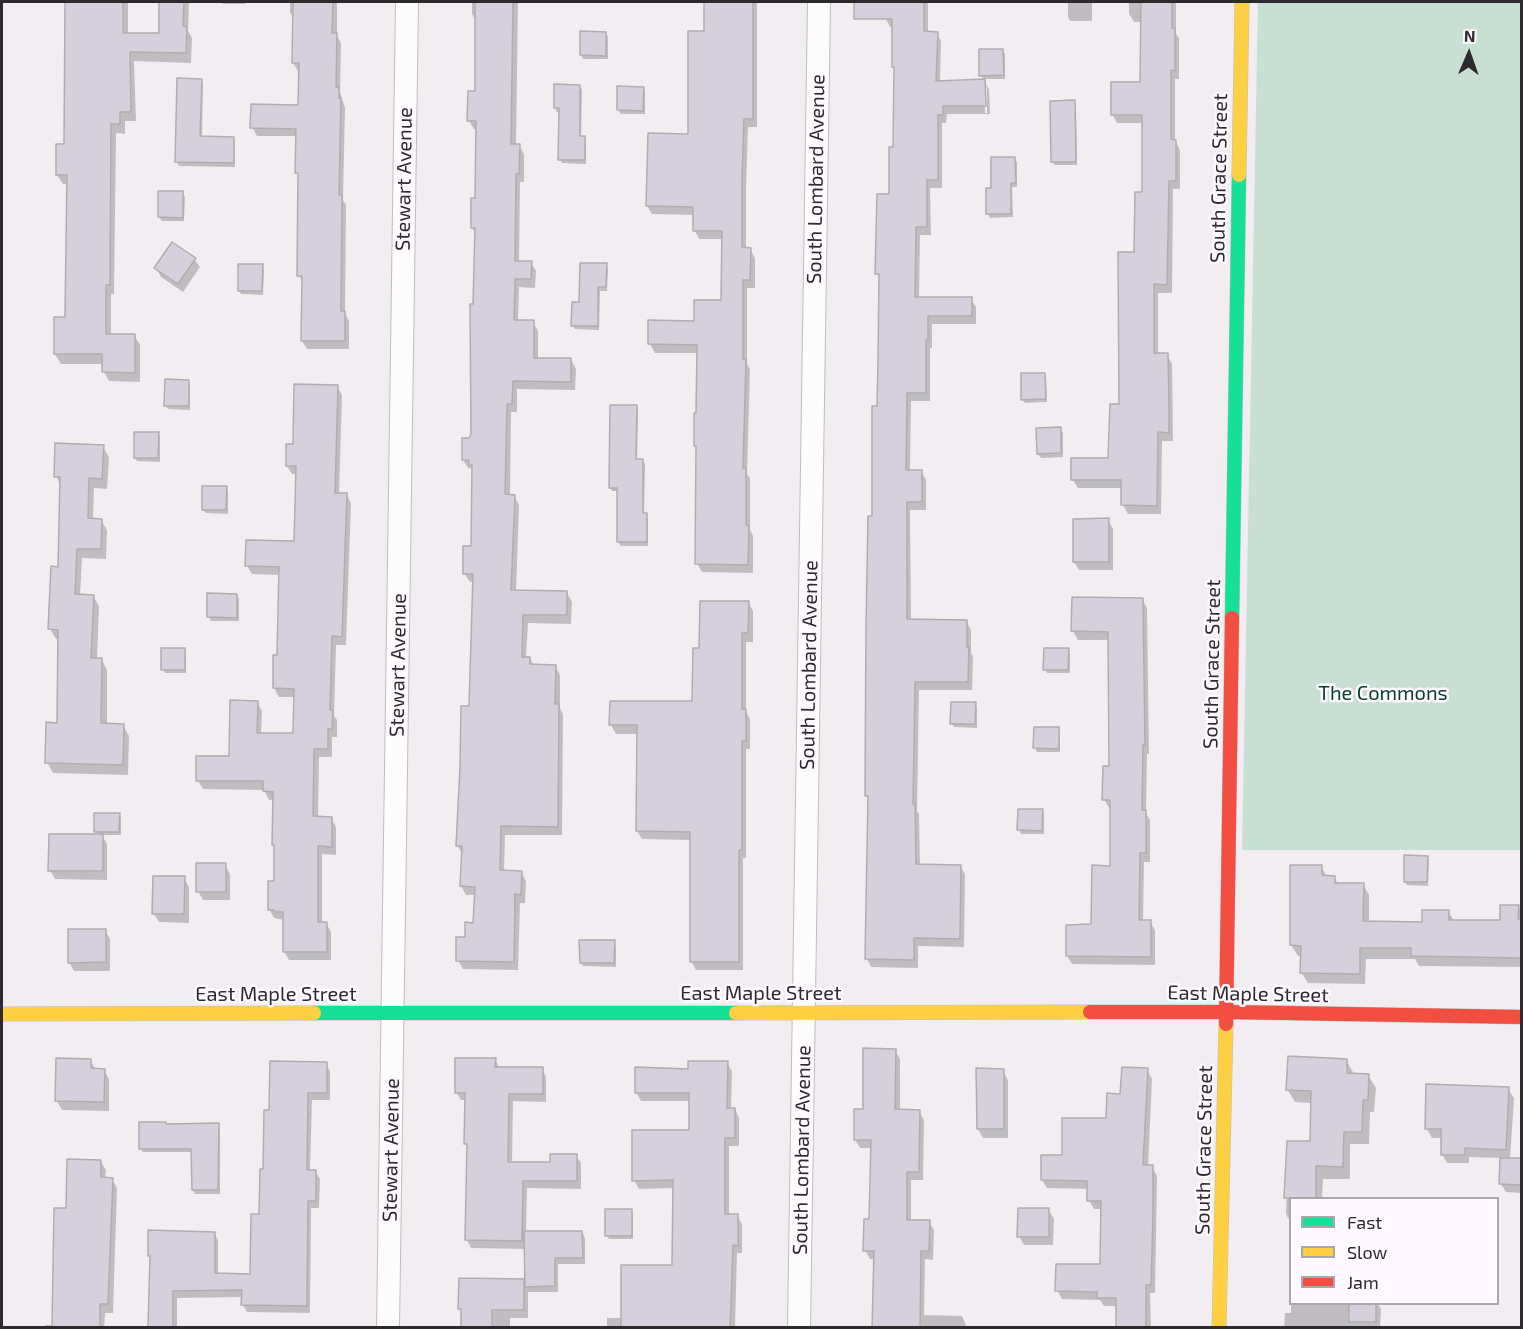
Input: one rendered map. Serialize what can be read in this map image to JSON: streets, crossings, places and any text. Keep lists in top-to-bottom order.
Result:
{
  "streets": {
    "street": [
      "South Grace Street",
      "Stewart Avenue",
      "South Lombard Avenue",
      "East Maple Street"
    ]
  },
  "crossings": [
    ["South Grace Street", "East Maple Street"],
    ["Stewart Avenue", "East Maple Street"],
    ["South Lombard Avenue", "East Maple Street"]
  ],
  "parks": ["The Commons"],
  "legend": ["Fast", "Slow", "Jam"],
  "north": "top"
}
